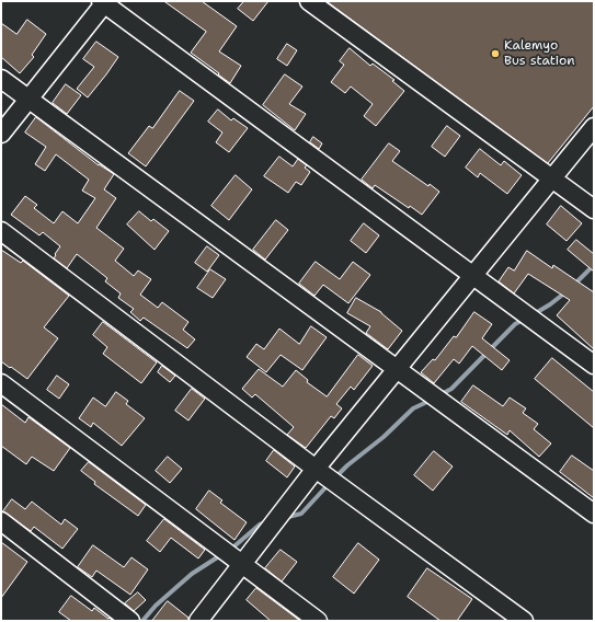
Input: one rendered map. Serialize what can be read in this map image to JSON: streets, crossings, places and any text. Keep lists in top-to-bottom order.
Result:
{
  "places": ["Kalemyo Bus station"]
}
